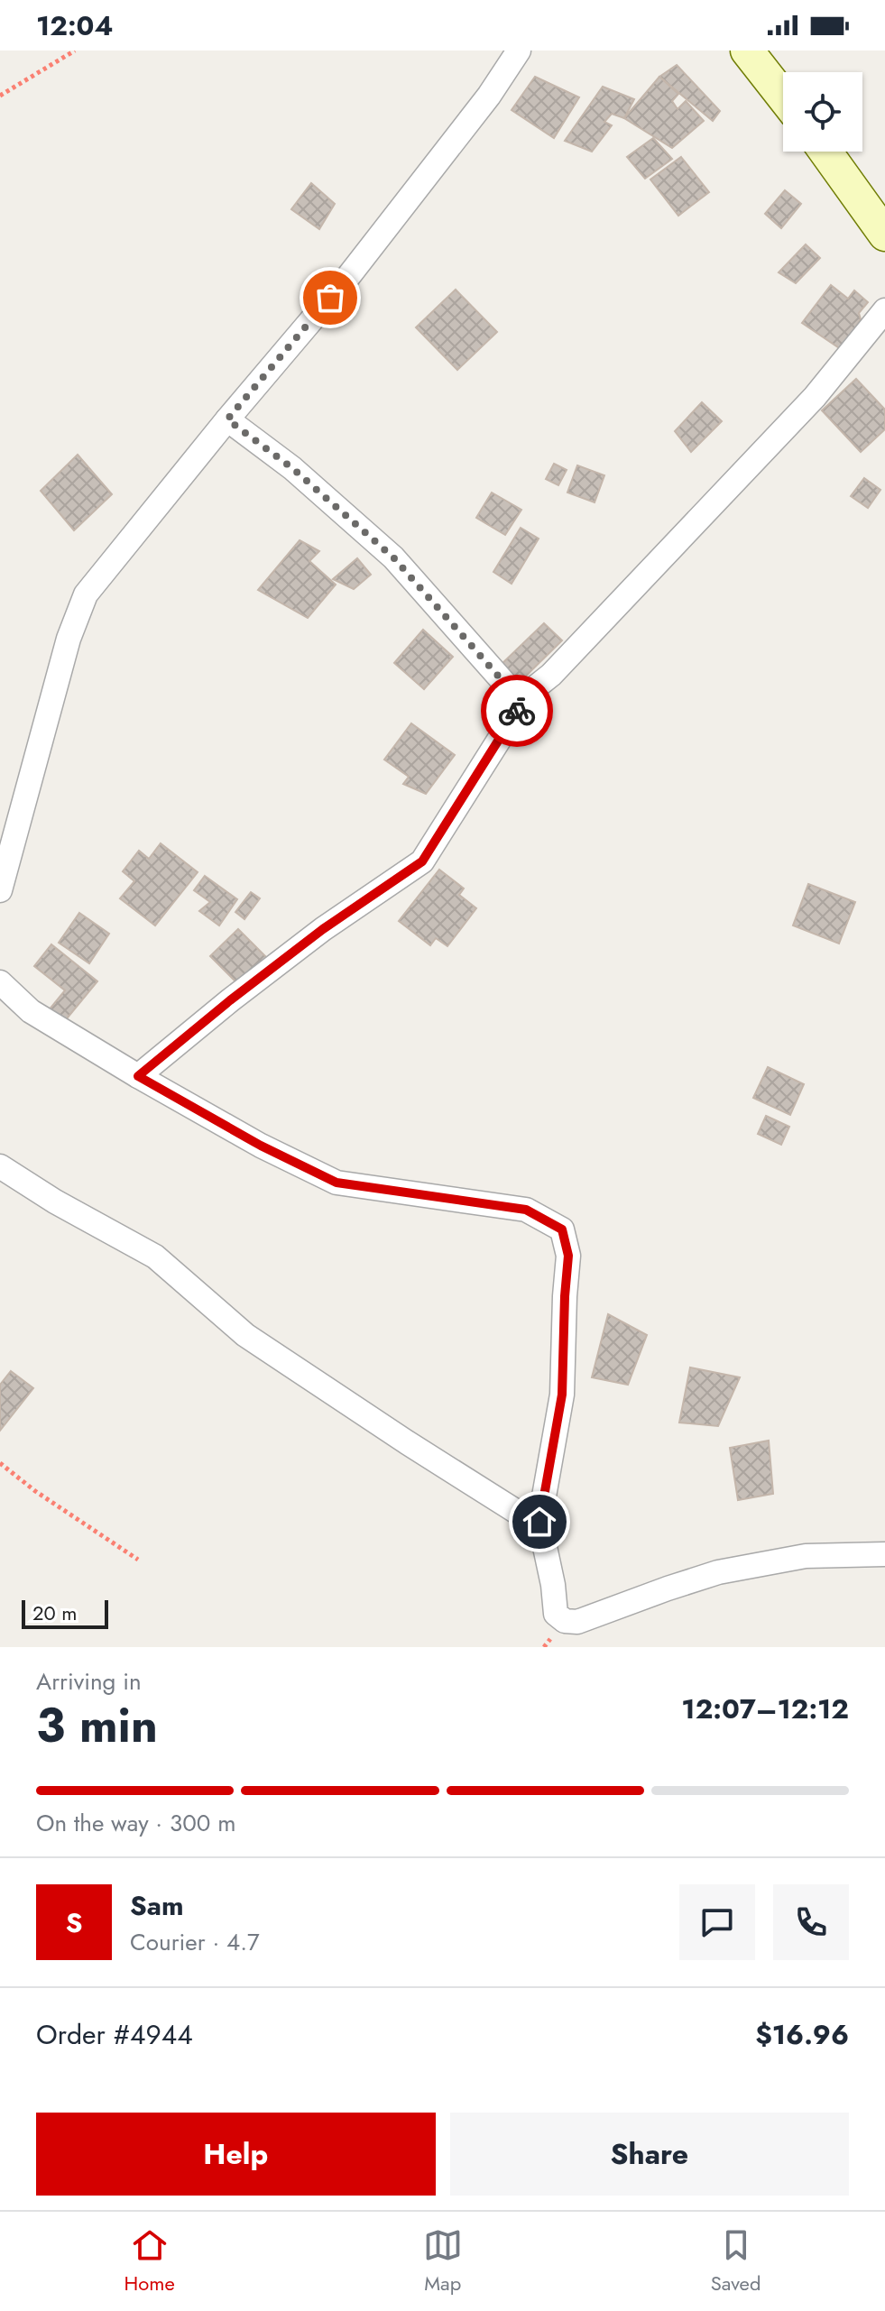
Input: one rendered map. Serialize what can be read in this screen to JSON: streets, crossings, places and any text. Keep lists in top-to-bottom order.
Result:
{
  "scale_bar": "20 m",
  "page": {
    "status": "12:04",
    "scale": "20 m",
    "heading": ["3 min", "Arriving in", "12:07–12:12"],
    "panel": [
      "Sam",
      "Courier · 4.7",
      "Order #4944",
      "$16.96"
    ],
    "bar": "On the way · 300 m",
    "round": "S",
    "buttons": ["Help", "Share"],
    "tabs": ["Home", "Map", "Saved"]
  }
}
